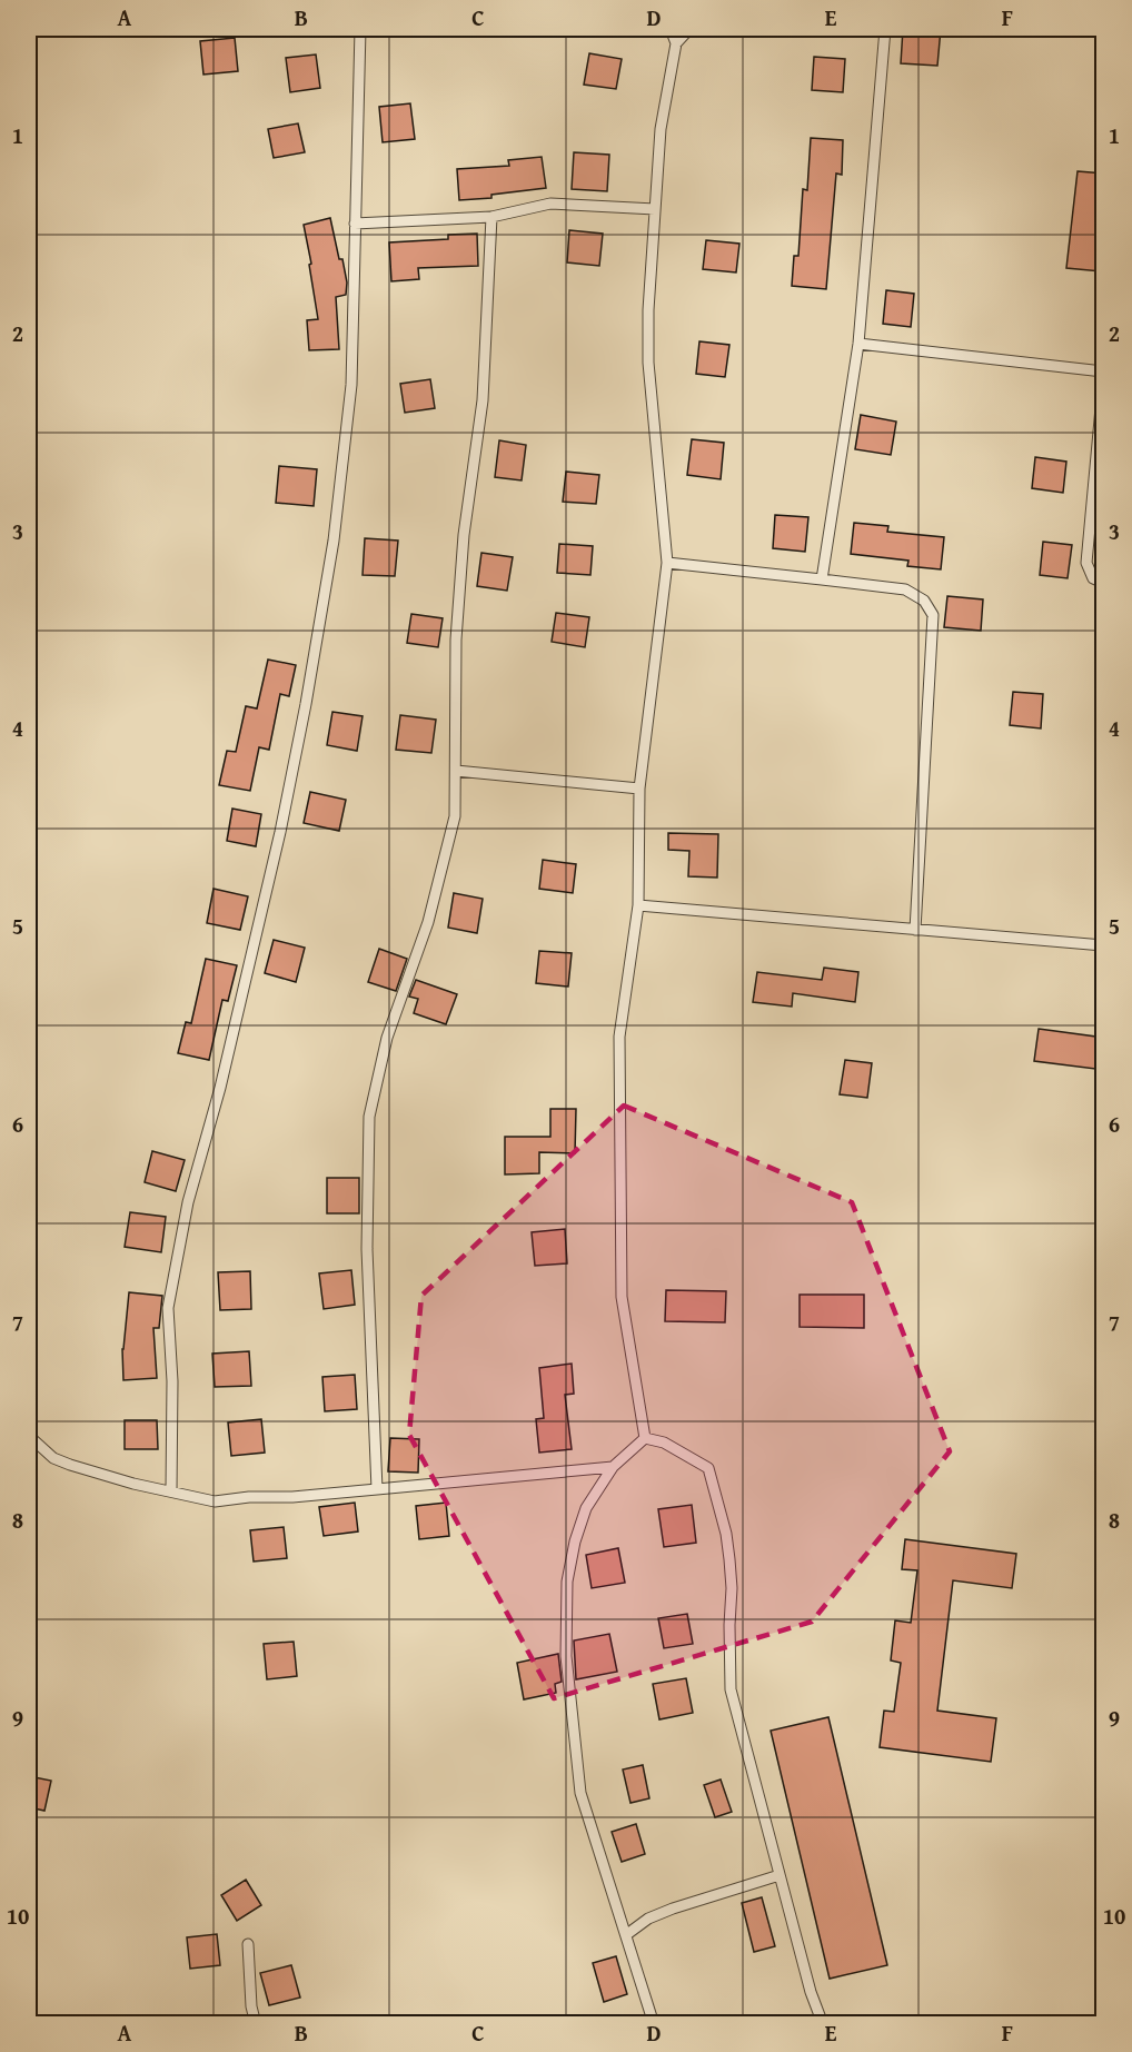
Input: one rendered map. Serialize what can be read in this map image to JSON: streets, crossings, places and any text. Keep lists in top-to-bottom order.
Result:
{
  "grid": {
    "columns": [
      "A",
      "B",
      "C",
      "D",
      "E",
      "F"
    ],
    "rows": [
      "1",
      "2",
      "3",
      "4",
      "5",
      "6",
      "7",
      "8",
      "9",
      "10"
    ]
  }
}
